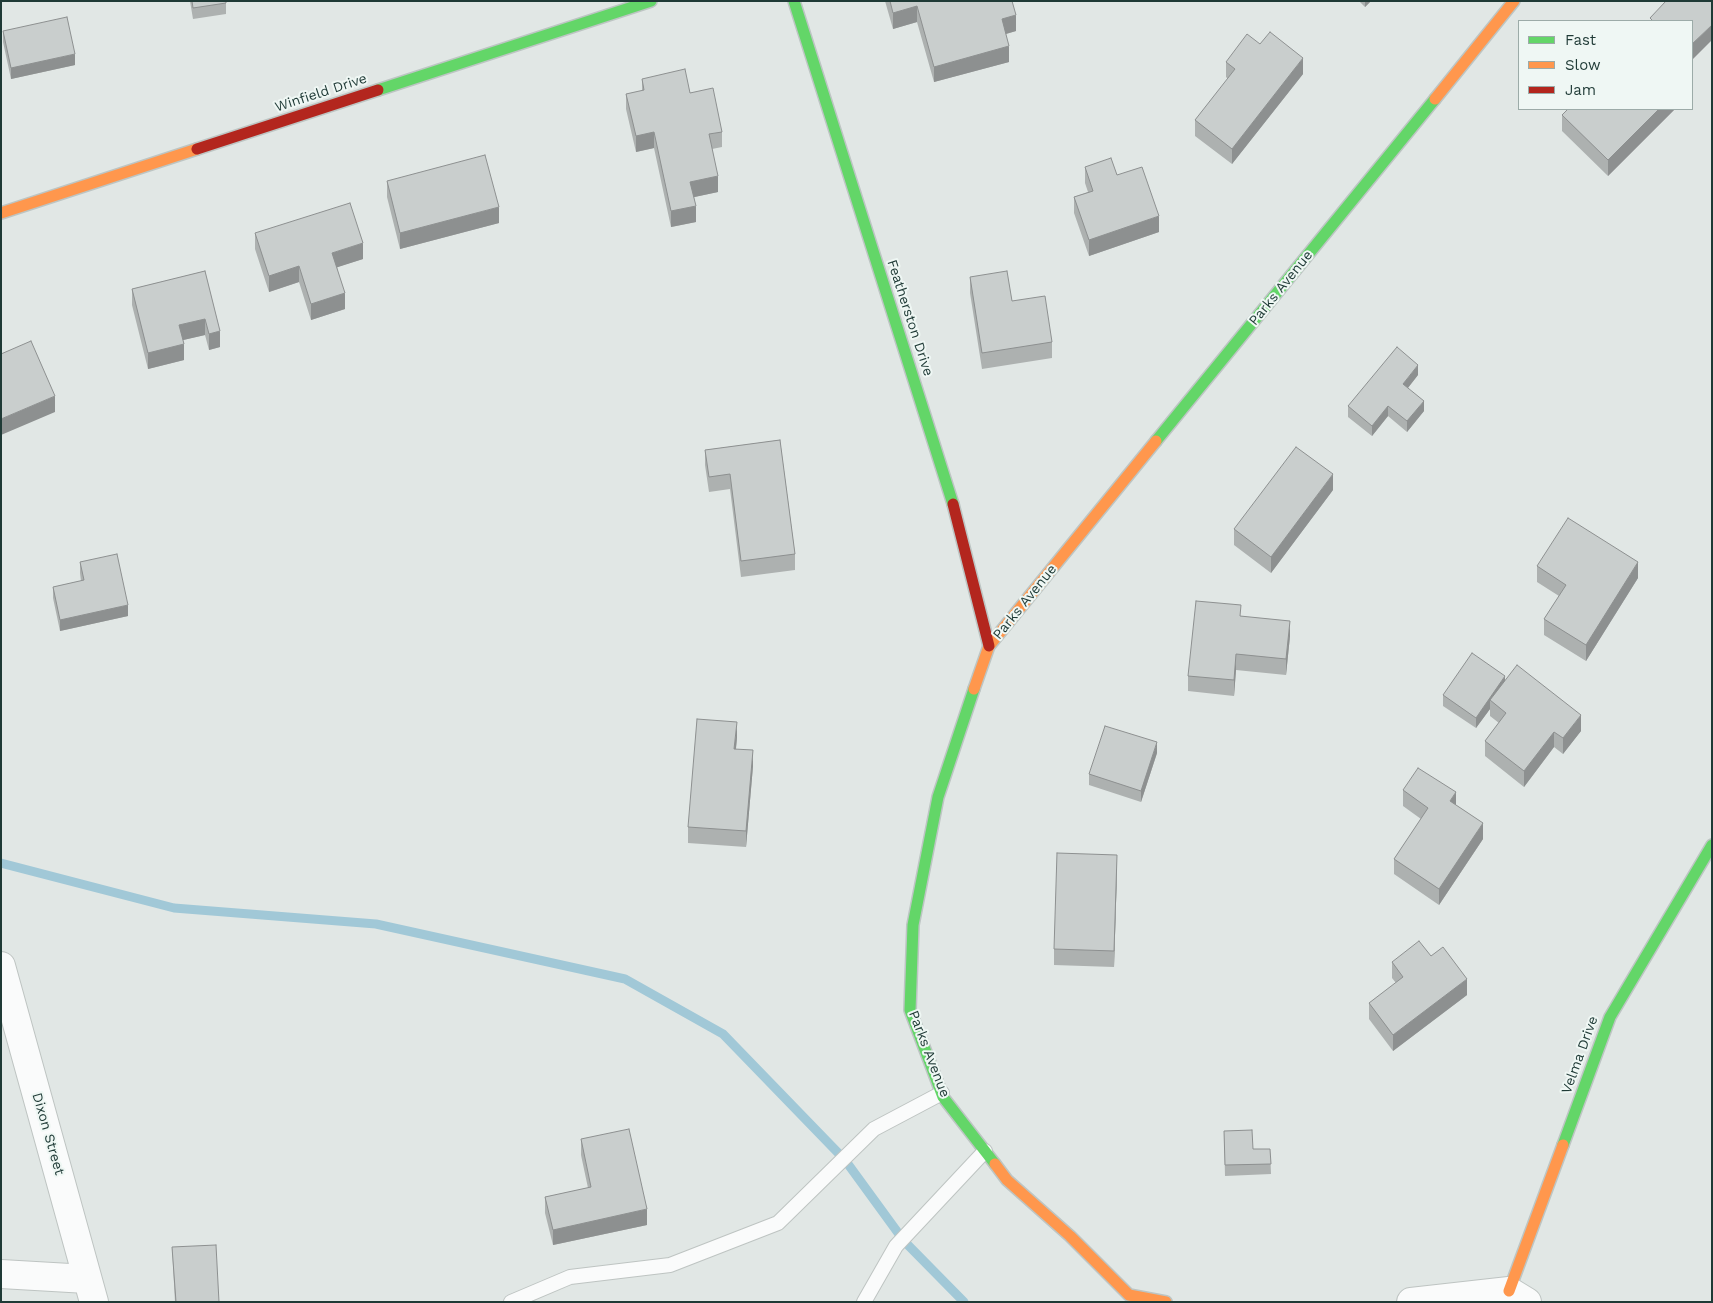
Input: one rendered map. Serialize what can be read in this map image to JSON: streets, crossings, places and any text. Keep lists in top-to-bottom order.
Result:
{
  "streets": {
    "street": [
      "Winfield Drive",
      "Parks Avenue",
      "Featherston Drive",
      "Velma Drive",
      "Dixon Street"
    ]
  },
  "crossings": [
    ["Parks Avenue", "Featherston Drive"]
  ],
  "legend": ["Fast", "Slow", "Jam"]
}
